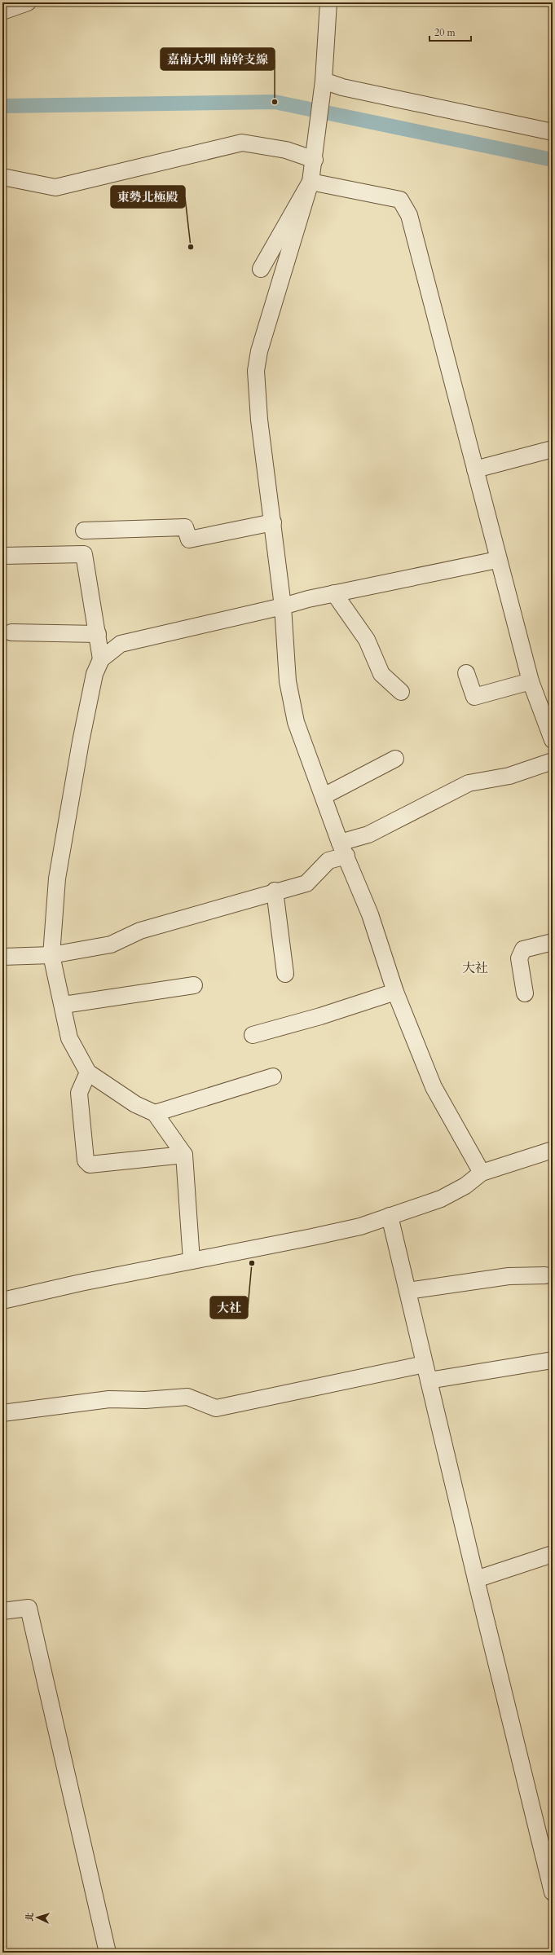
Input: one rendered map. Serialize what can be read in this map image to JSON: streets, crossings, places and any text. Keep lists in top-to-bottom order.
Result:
{
  "districts": ["大社"],
  "places": ["嘉南大圳 南幹支線", "東勢北極殿", "大社"],
  "scale_bar": "20 m",
  "north": "left"
}
